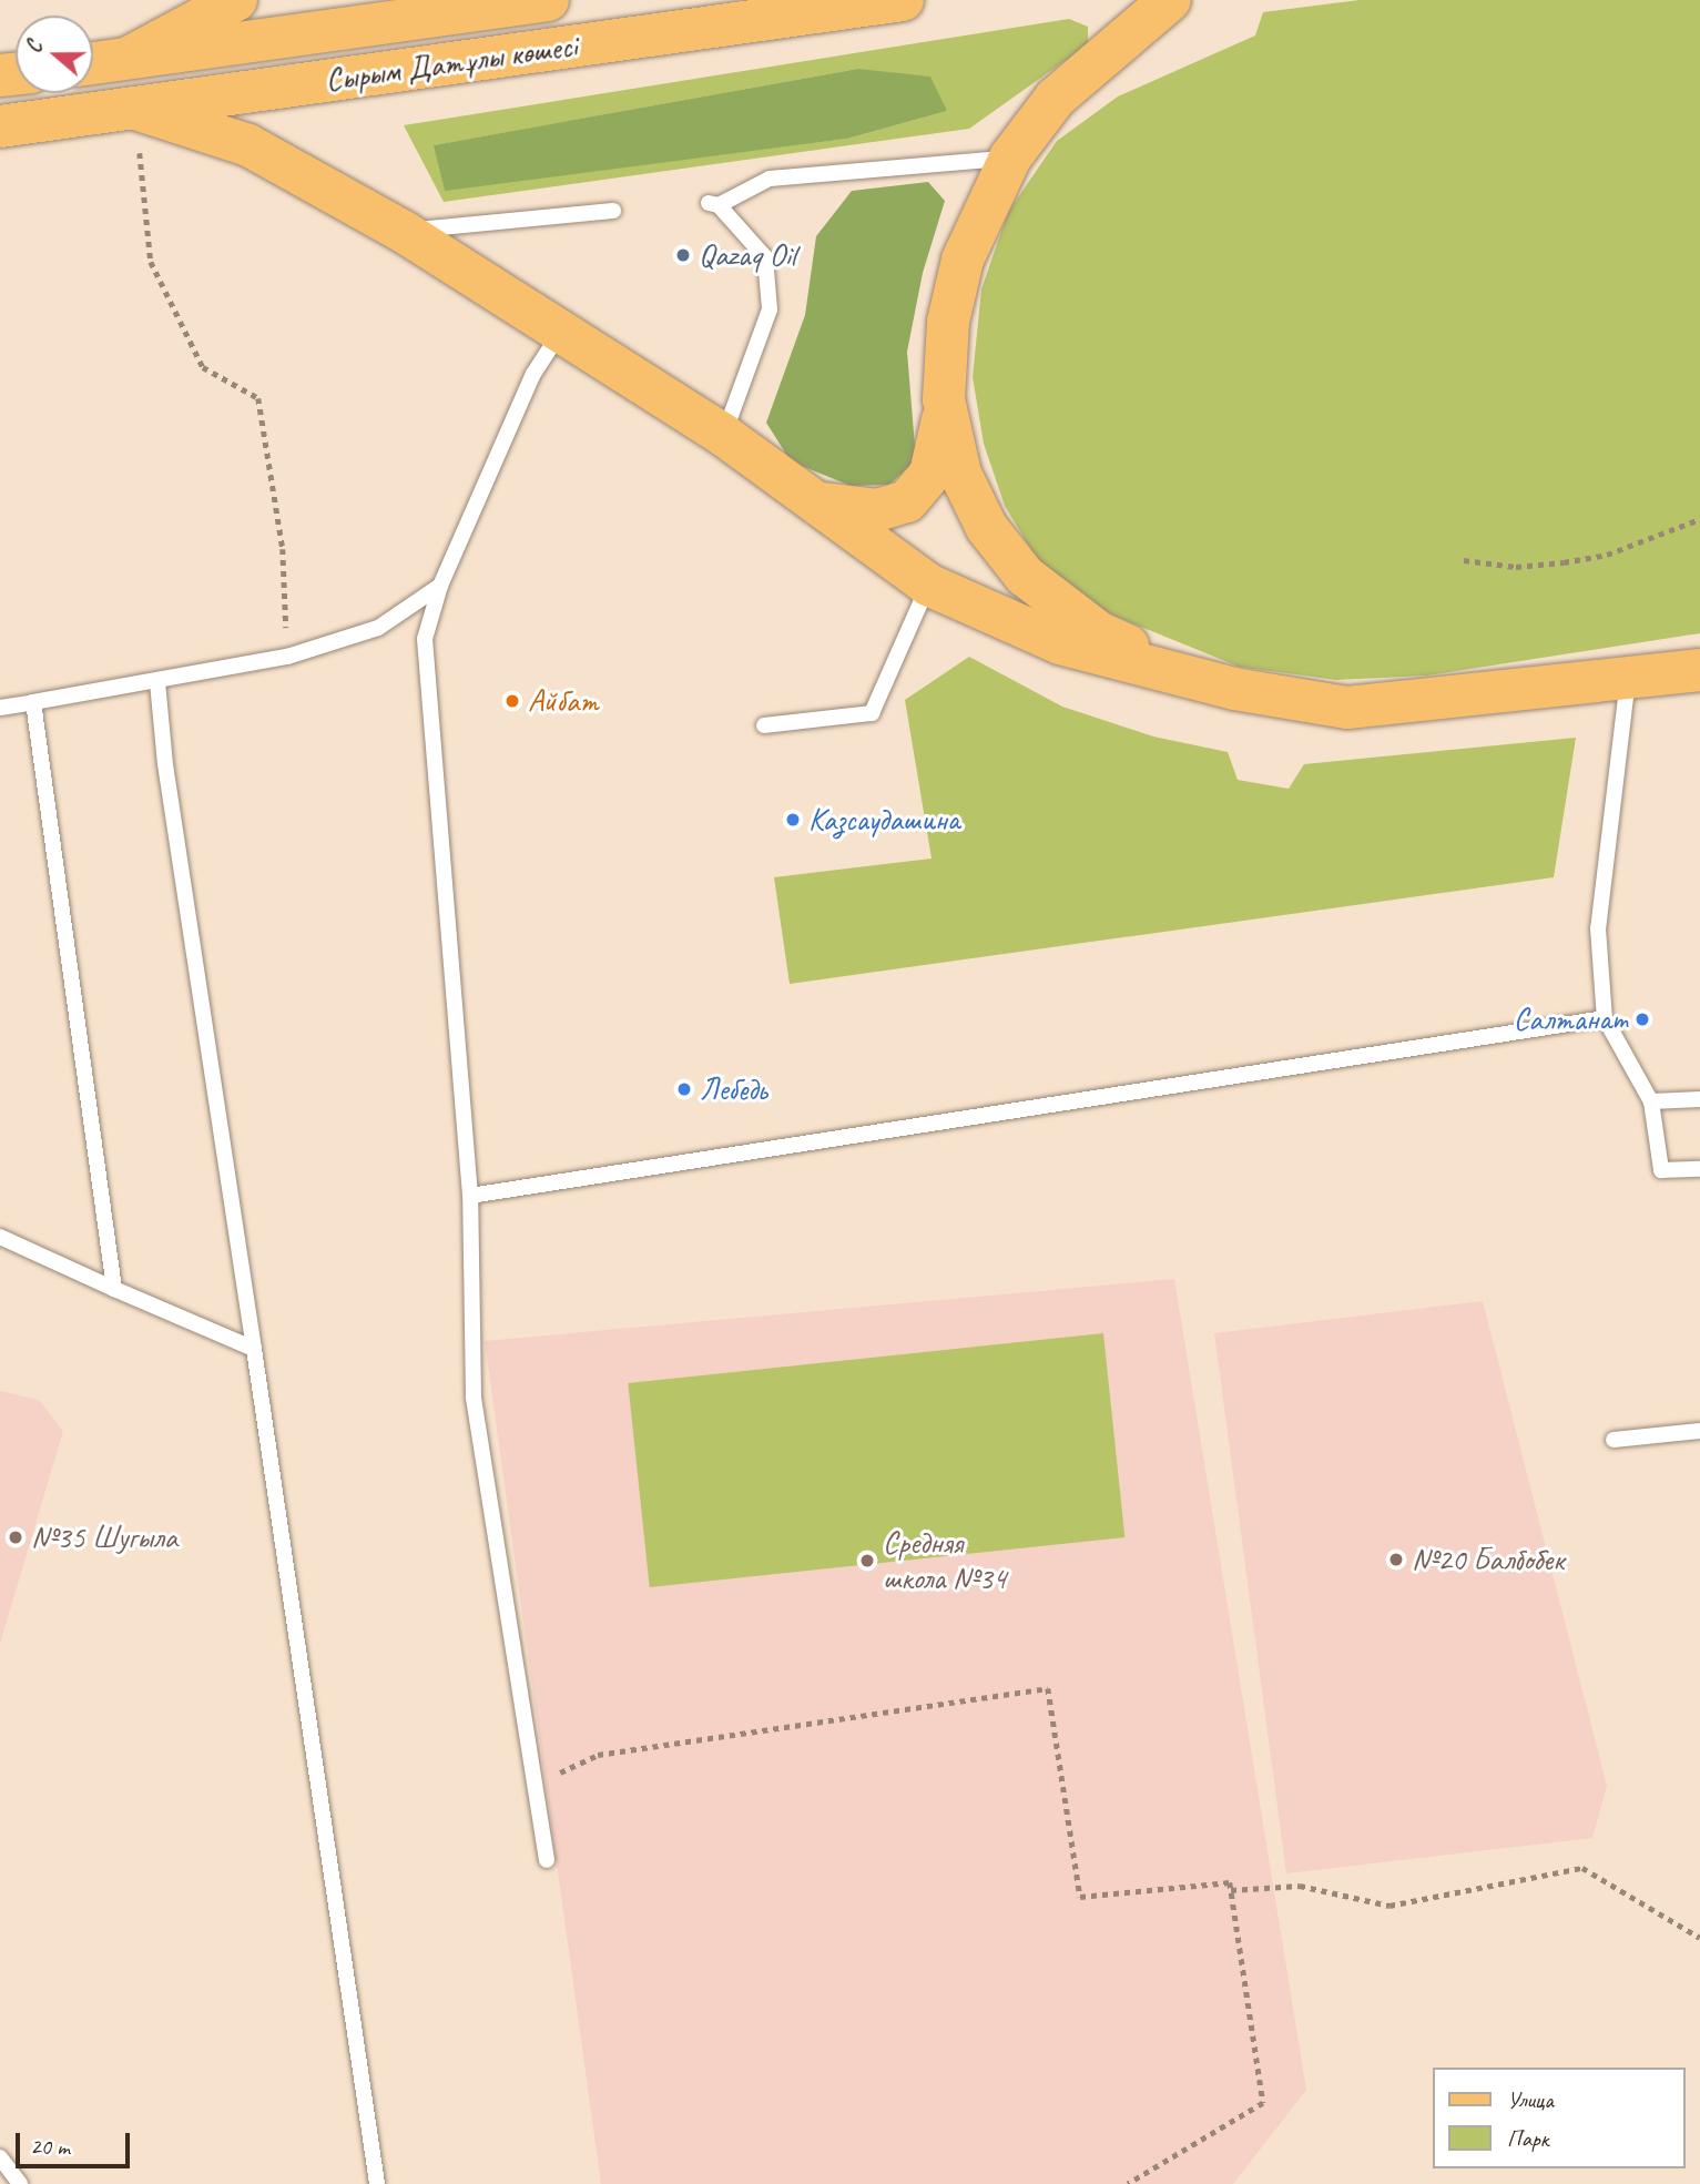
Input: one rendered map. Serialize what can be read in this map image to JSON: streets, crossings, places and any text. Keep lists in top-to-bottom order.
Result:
{
  "streets": {
    "main road": ["Сырым Датұлы көшесі"]
  },
  "places": [
    "Qazaq Oil",
    "Айбат",
    "Казсаудашина",
    "Салтанат",
    "Лебедь",
    "№35 Шугыла",
    "№20 Балбобек",
    "Средняя школа №34"
  ],
  "legend": ["Улица", "Парк"],
  "scale_bar": "20 m",
  "north": "left"
}
